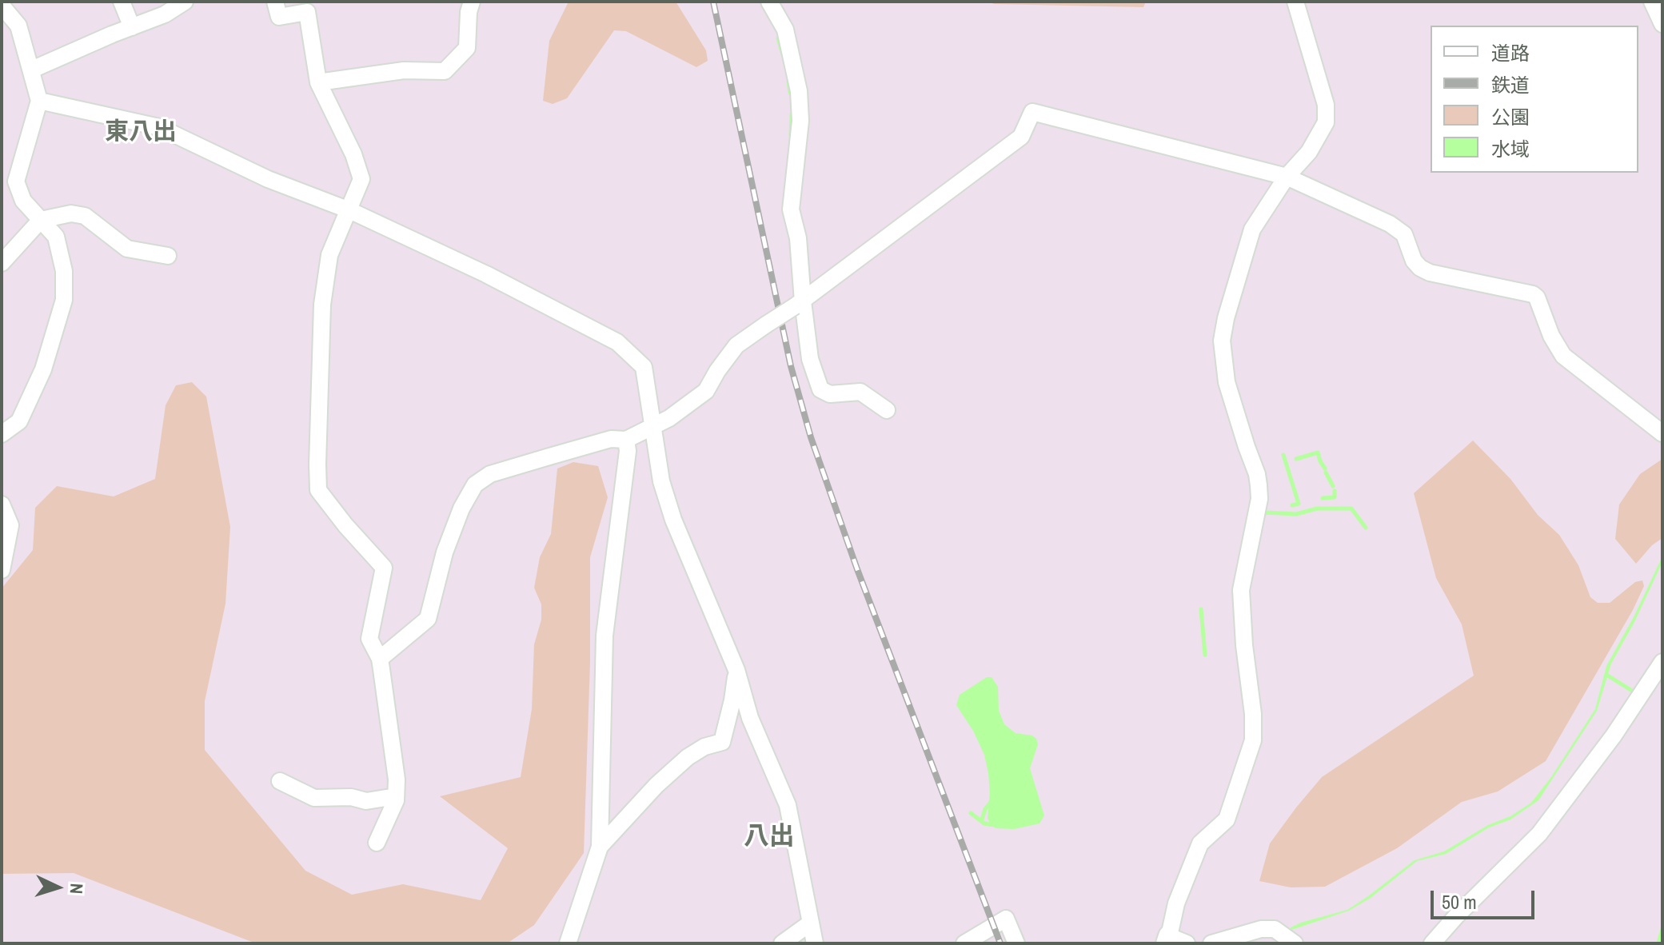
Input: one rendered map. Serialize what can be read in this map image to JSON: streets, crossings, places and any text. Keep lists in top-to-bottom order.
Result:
{
  "districts": ["東八出", "八出"],
  "legend": [
    "道路",
    "鉄道",
    "公園",
    "水域"
  ],
  "scale_bar": "50 m",
  "north": "right"
}
